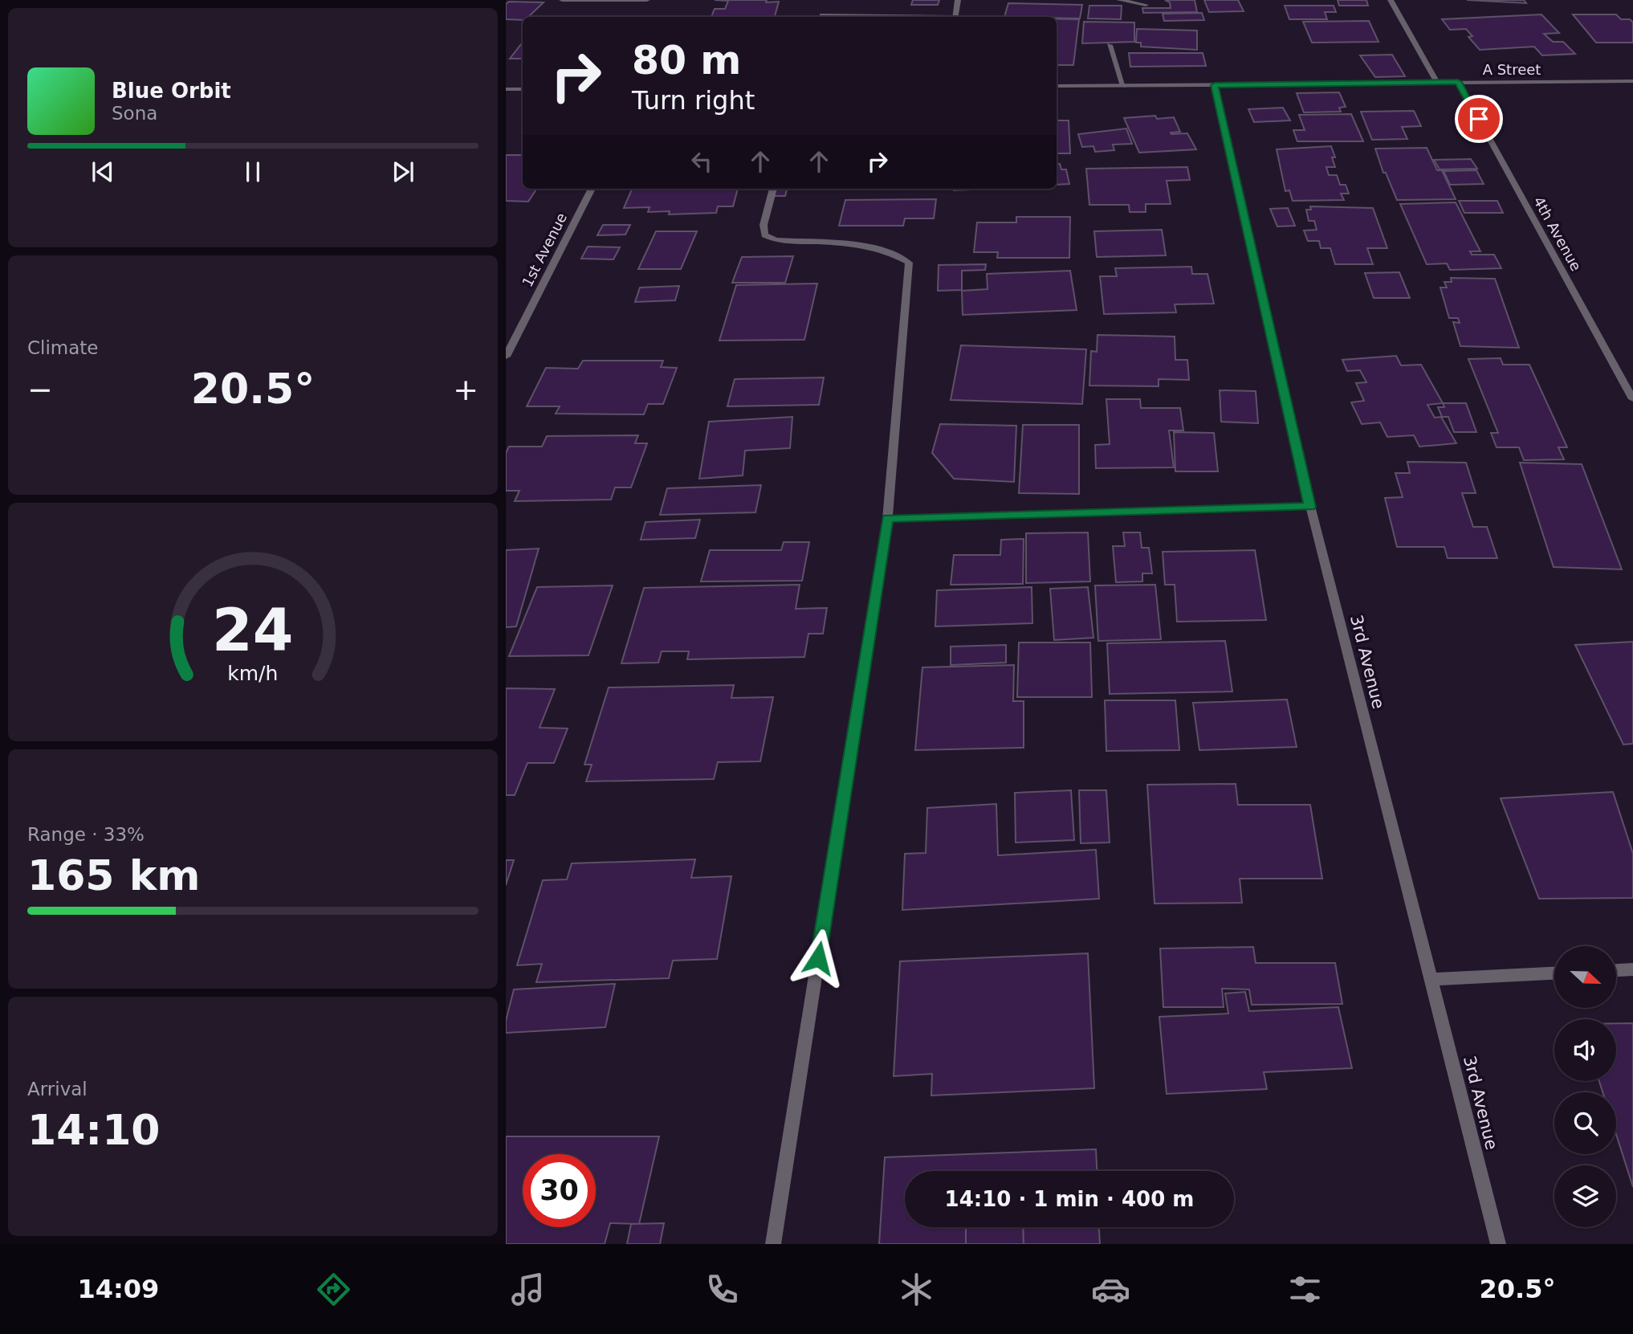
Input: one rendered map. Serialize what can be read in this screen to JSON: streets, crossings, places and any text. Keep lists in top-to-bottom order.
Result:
{
  "streets": {
    "street": [
      "A Street",
      "4th Avenue",
      "1st Avenue",
      "3rd Avenue"
    ]
  },
  "crossings": [
    ["A Street", "4th Avenue"],
    ["A Street", "3rd Avenue"]
  ],
  "north": "right",
  "page": {
    "turn": ["80 m", "Turn right"],
    "song": ["Blue Orbit", "Sona"],
    "tile": [
      "Climate",
      ["Range · 33%", "165 km"],
      ["Arrival", "14:10"]
    ],
    "heat": ["−", "20.5°", "+"],
    "limit": "30",
    "trip": "14:10 · 1 min · 400 m",
    "tabs": ["14:09", "20.5°"],
    "gauge": ["24", "km/h"]
  }
}
